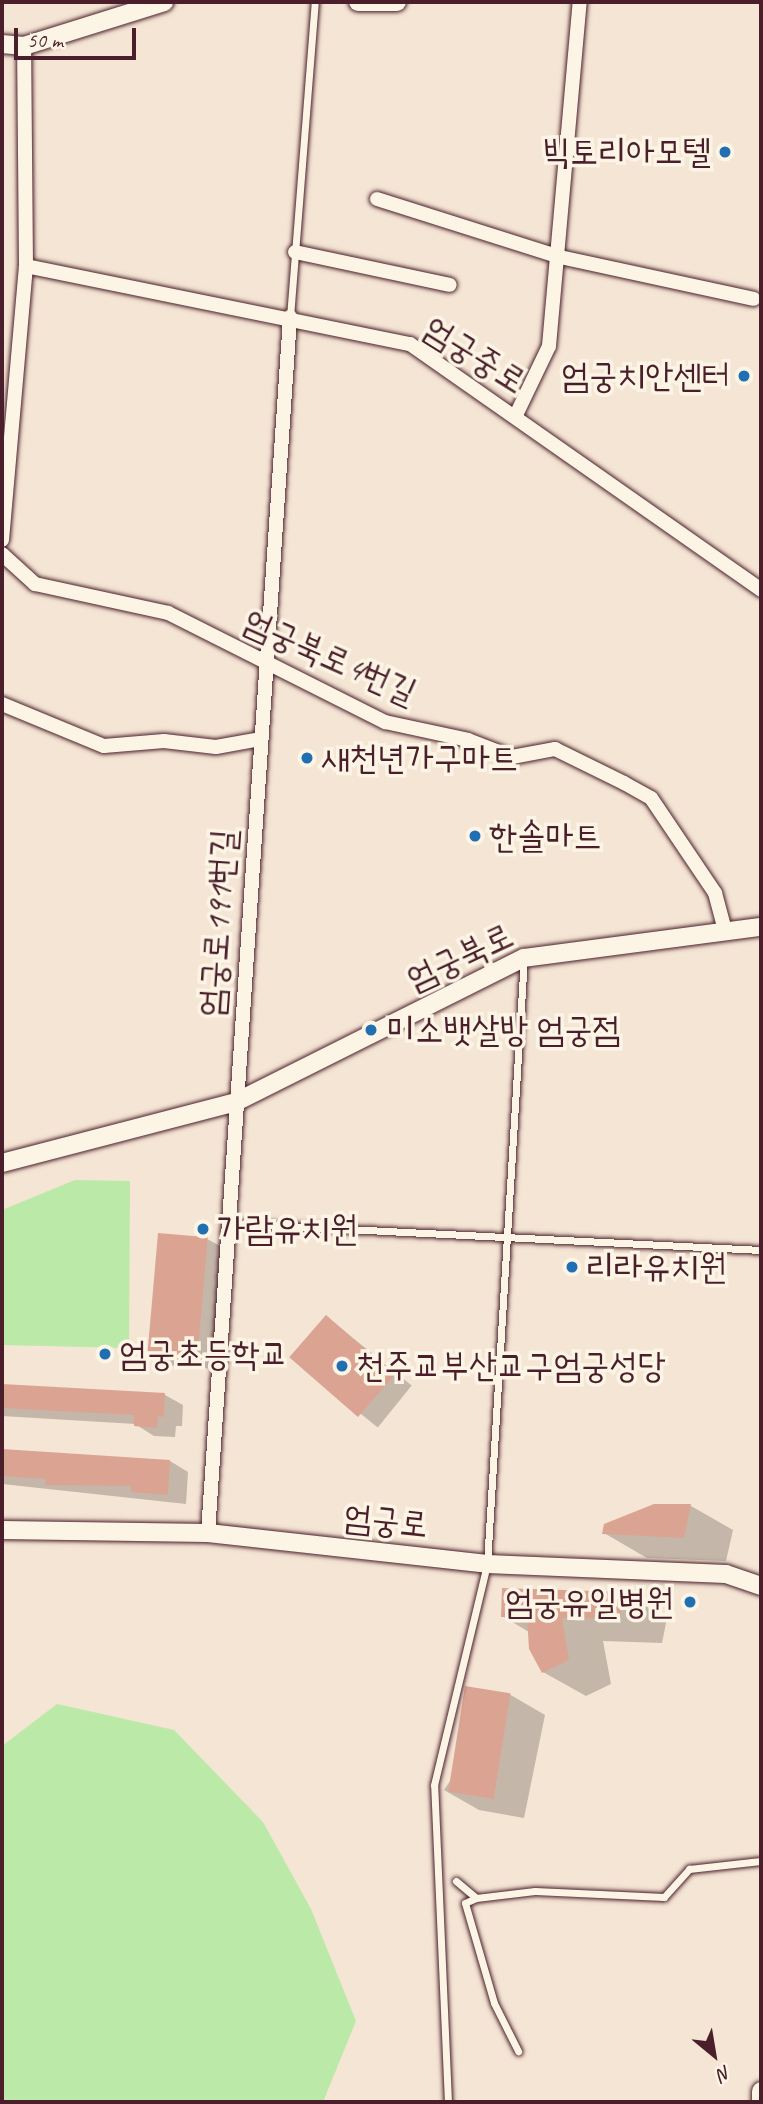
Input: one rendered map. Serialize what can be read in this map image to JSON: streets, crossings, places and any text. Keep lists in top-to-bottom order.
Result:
{
  "streets": {
    "street": [
      "엄궁중로",
      "엄궁북로4번길",
      "엄궁로191번길",
      "엄궁북로",
      "엄궁로"
    ]
  },
  "crossings": [
    ["엄궁중로", "엄궁로191번길"],
    ["엄궁북로4번길", "엄궁로191번길"],
    ["엄궁북로4번길", "엄궁북로"],
    ["엄궁로191번길", "엄궁북로"],
    ["엄궁로191번길", "엄궁로"]
  ],
  "places": [
    "빅토리아모텔",
    "엄궁치안센터",
    "새천년가구마트",
    "한솔마트",
    "미소뱃살방 엄궁점",
    "가람유치원",
    "리라유치원",
    "엄궁초등학교",
    "천주교부산교구엄궁성당",
    "엄궁유일병원"
  ],
  "scale_bar": "50 m",
  "north": "bottom right"
}
